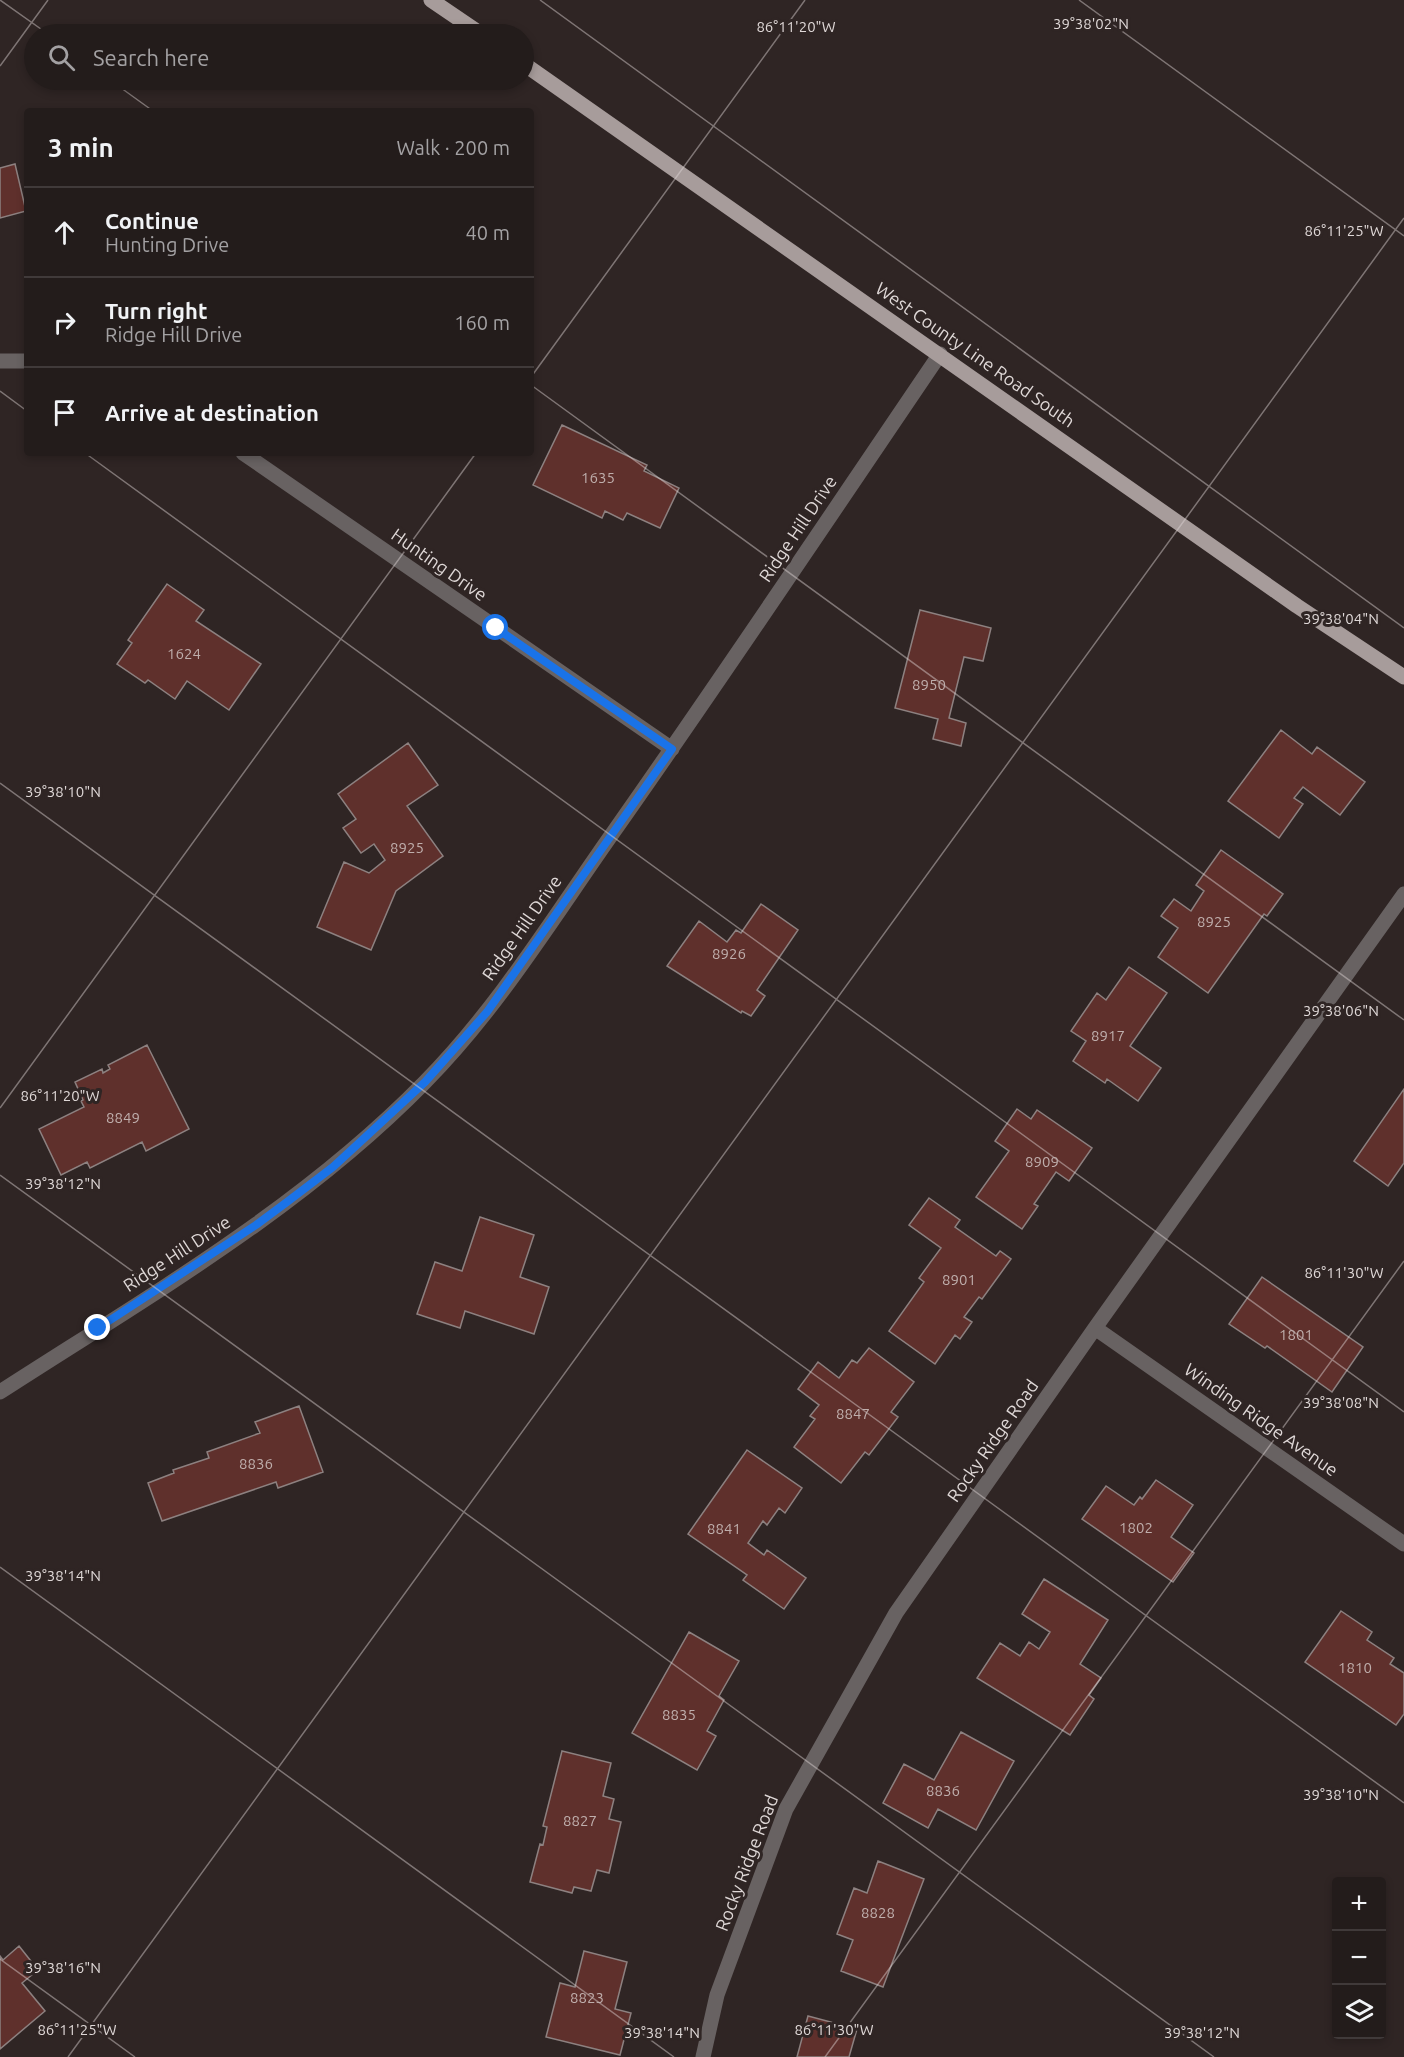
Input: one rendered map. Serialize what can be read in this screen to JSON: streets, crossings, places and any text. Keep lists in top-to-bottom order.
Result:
{
  "streets": {
    "main road": ["West County Line Road South"],
    "street": [
      "Ridge Hill Drive",
      "Hunting Drive",
      "Winding Ridge Avenue",
      "Rocky Ridge Road"
    ]
  },
  "crossings": [
    ["West County Line Road South", "Ridge Hill Drive"],
    ["Ridge Hill Drive", "Hunting Drive"],
    ["Winding Ridge Avenue", "Rocky Ridge Road"]
  ],
  "house_numbers": [
    "1635",
    "1624",
    "8950",
    "8925",
    "8925",
    "8926",
    "8917",
    "8849",
    "8909",
    "8901",
    "1801",
    "8847",
    "8836",
    "1802",
    "8841",
    "1810",
    "8835",
    "8836",
    "8827",
    "8828",
    "8823"
  ],
  "page": {
    "search": "Search here",
    "heading": ["3 min", "Walk · 200 m"],
    "list": [
      ["Continue", "Hunting Drive", "40 m"],
      ["Turn right", "Ridge Hill Drive", "160 m"],
      "Arrive at destination"
    ],
    "map_buttons": ["+", "−"]
  },
  "coordinates": [
    "39°38'02\"N",
    "86°11'20\"W",
    "86°11'25\"W",
    "39°38'04\"N",
    "39°38'10\"N",
    "39°38'06\"N",
    "39°38'12\"N",
    "86°11'30\"W",
    "39°38'08\"N",
    "39°38'14\"N",
    "39°38'16\"N"
  ]
}
